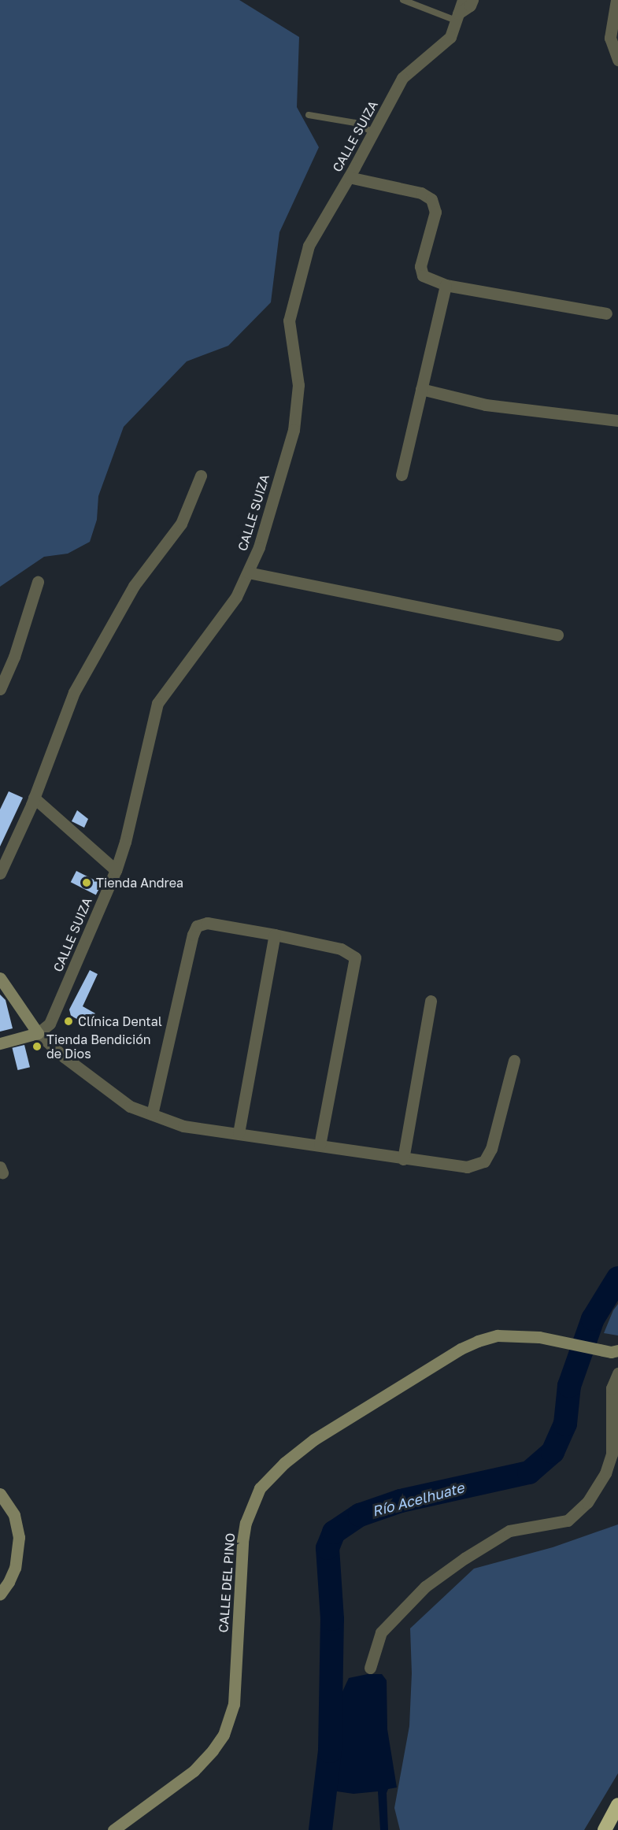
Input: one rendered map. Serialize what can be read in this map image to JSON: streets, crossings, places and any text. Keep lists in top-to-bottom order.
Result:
{
  "streets": {
    "main road": ["CALLE DEL PINO"],
    "street": ["CALLE SUIZA"]
  },
  "water": ["Río Acelhuate"],
  "places": ["Tienda Andrea", "Clínica Dental", "Tienda Bendición de Dios"]
}
